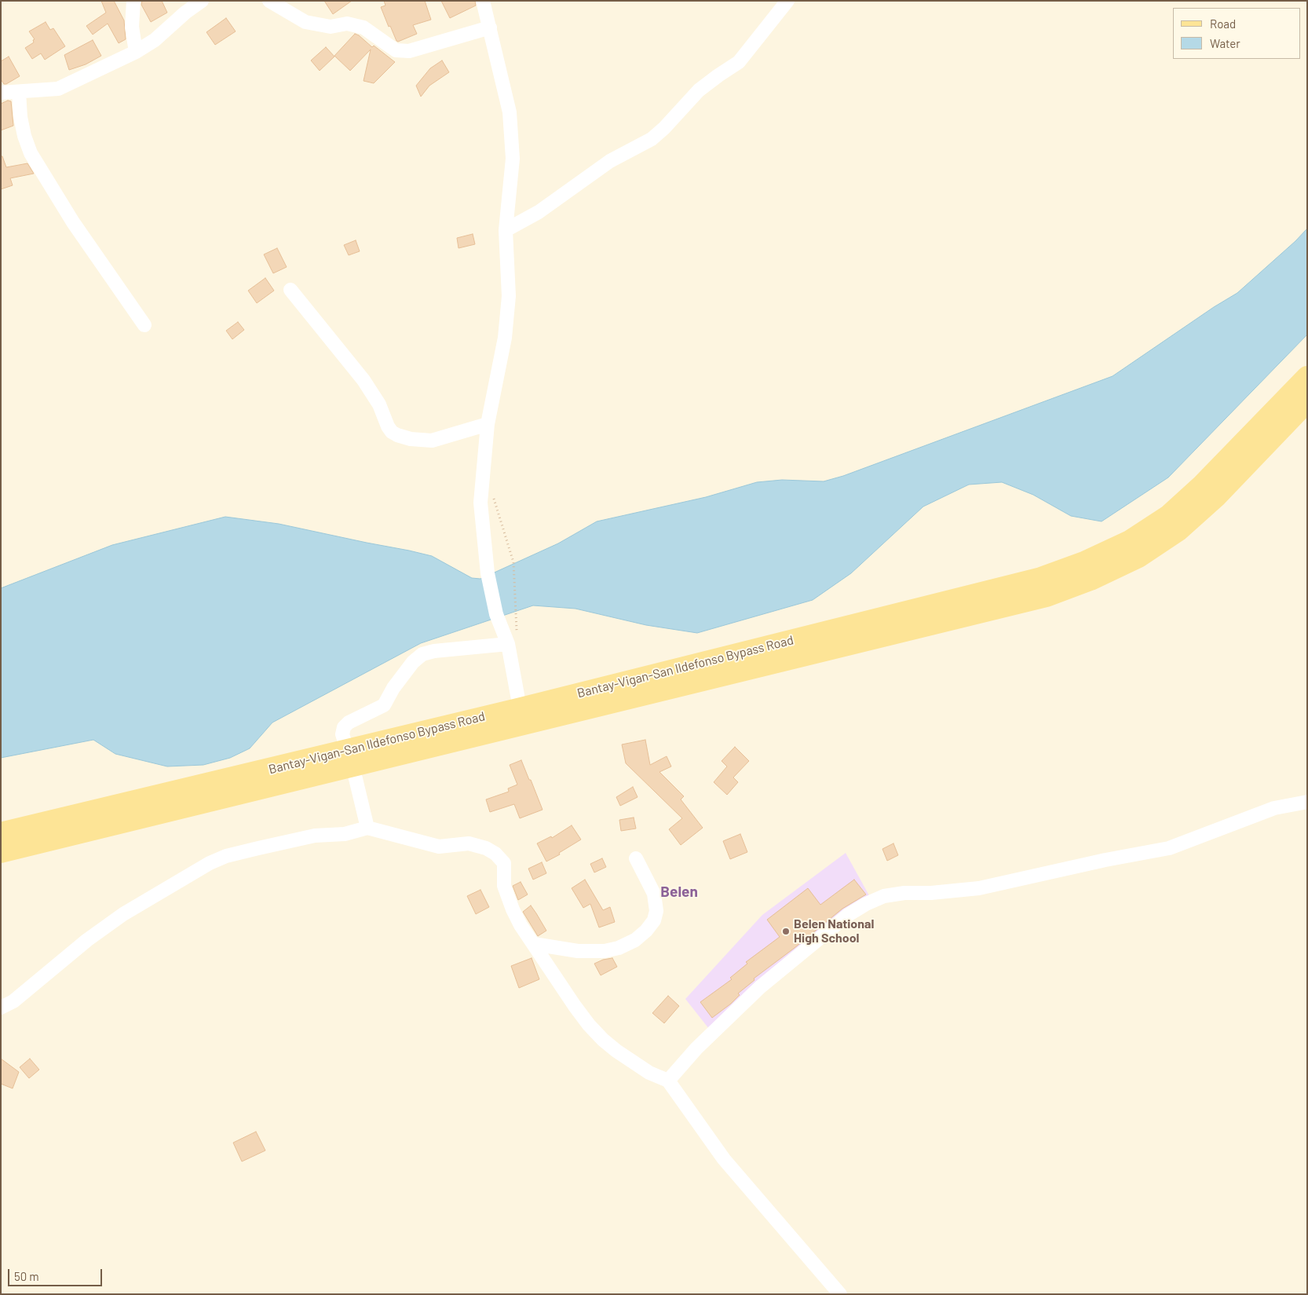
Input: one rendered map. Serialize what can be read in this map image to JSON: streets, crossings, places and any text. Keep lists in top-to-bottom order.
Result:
{
  "streets": {
    "main road": ["Bantay-Vigan-San Ildefonso Bypass Road"]
  },
  "districts": ["Belen"],
  "places": ["Belen National High School"],
  "legend": ["Road", "Water"],
  "scale_bar": "50 m"
}
